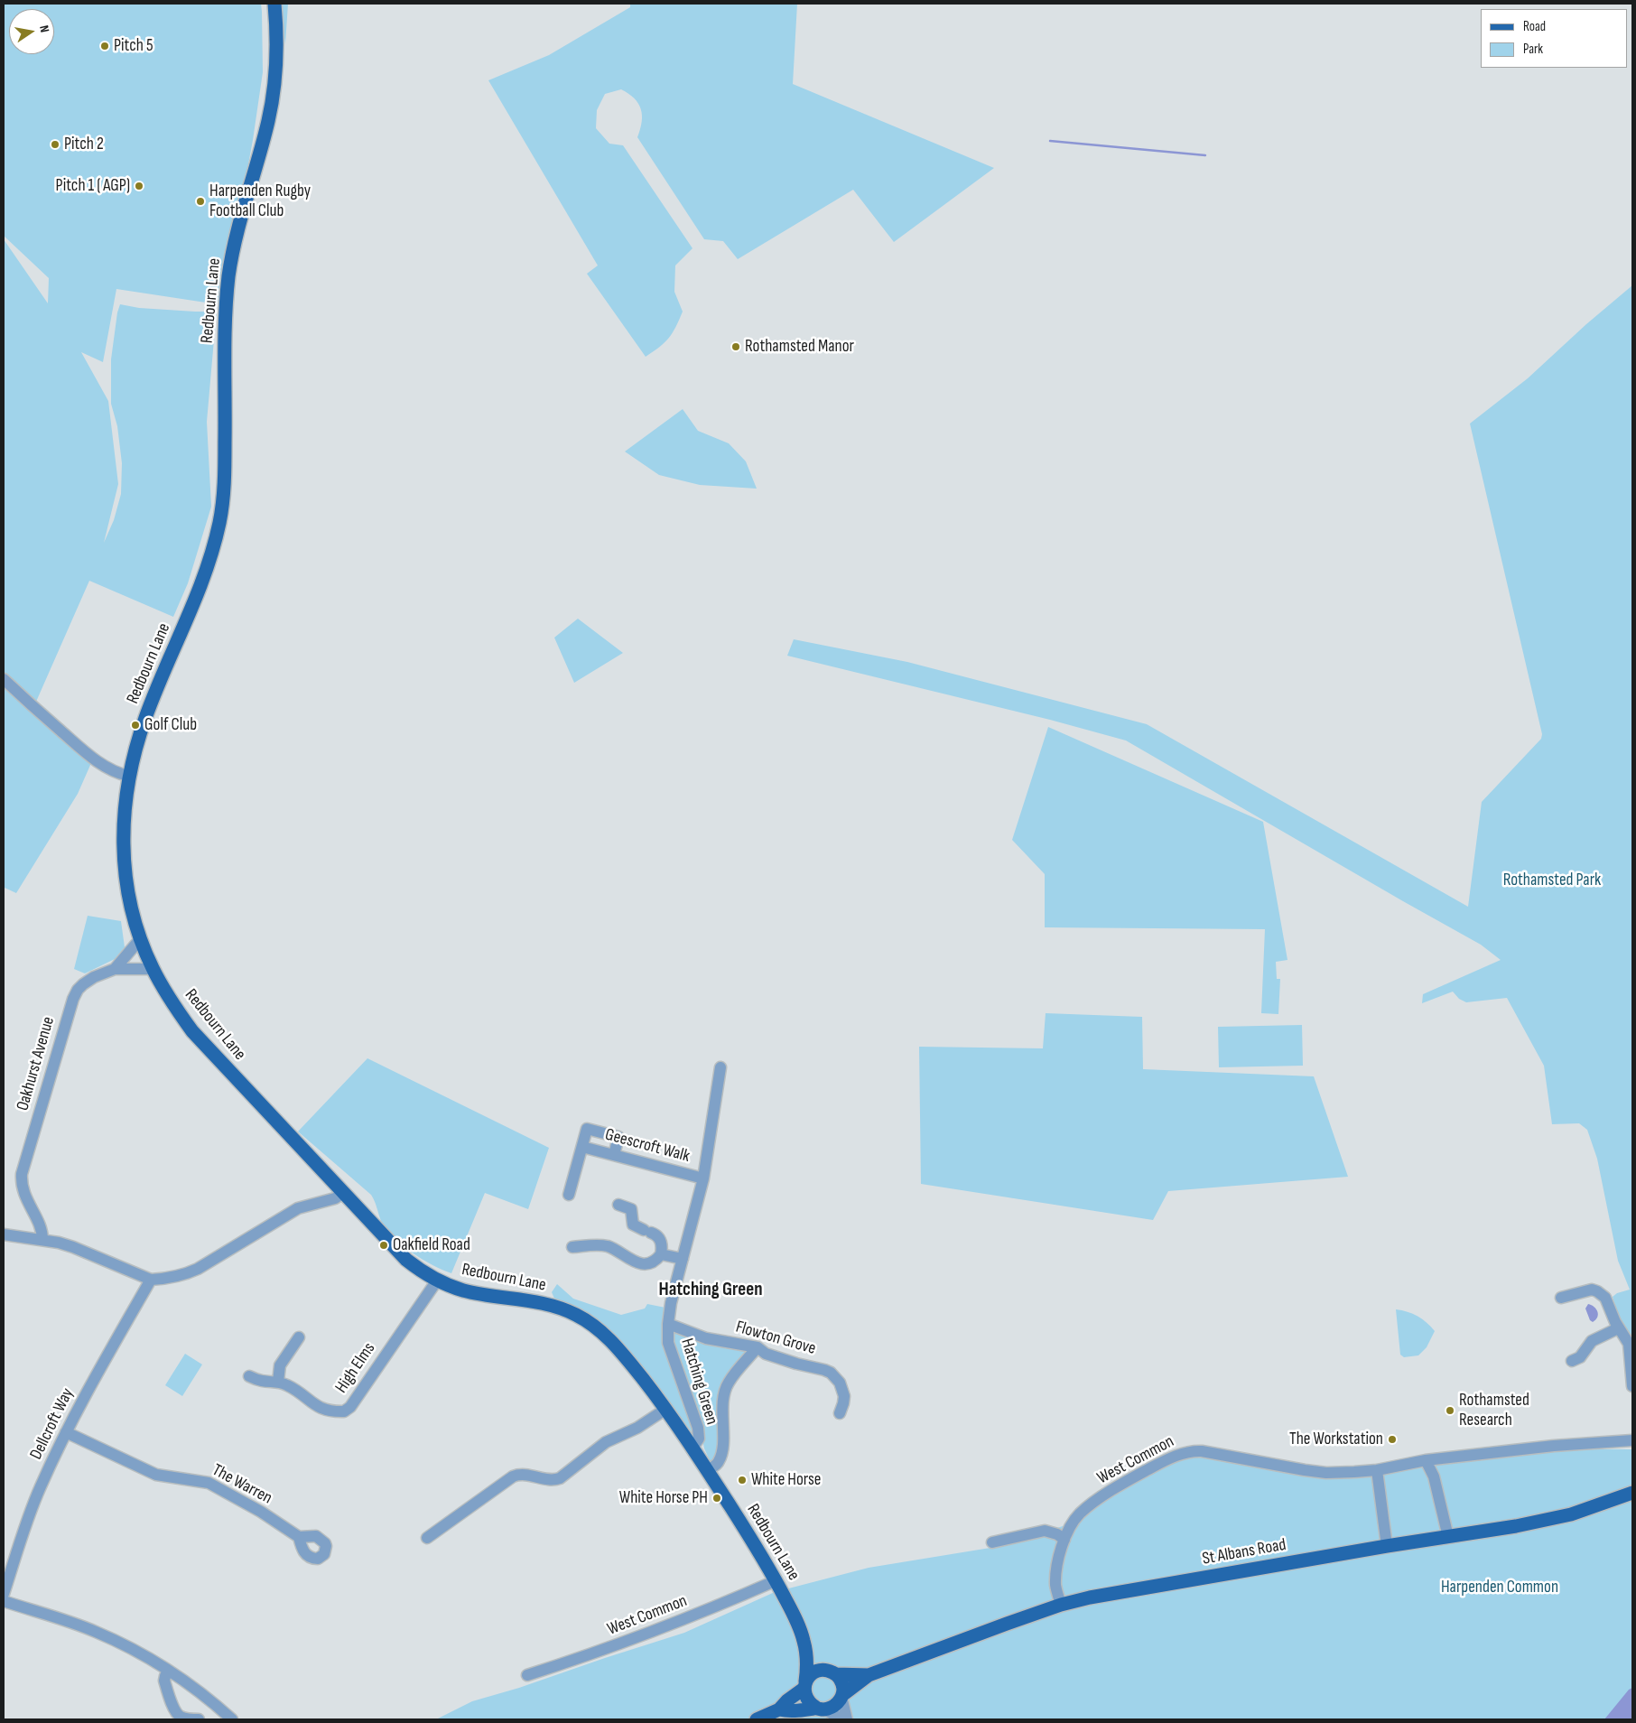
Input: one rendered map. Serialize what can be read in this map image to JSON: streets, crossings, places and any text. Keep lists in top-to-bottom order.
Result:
{
  "streets": {
    "main road": ["Redbourn Lane", "St Albans Road"],
    "street": [
      "Oakhurst Avenue",
      "Geescroft Walk",
      "Flowton Grove",
      "High Elms",
      "Hatching Green",
      "Dellcroft Way",
      "West Common",
      "The Warren"
    ]
  },
  "crossings": [
    ["Redbourn Lane", "Oakhurst Avenue"],
    ["Redbourn Lane", "High Elms"],
    ["Redbourn Lane", "Hatching Green"],
    ["Redbourn Lane", "West Common"],
    ["Redbourn Lane", "St Albans Road"],
    ["Geescroft Walk", "Hatching Green"],
    ["Flowton Grove", "Hatching Green"],
    ["Dellcroft Way", "The Warren"],
    ["West Common", "St Albans Road"]
  ],
  "districts": ["Hatching Green"],
  "parks": ["Rothamsted Park", "Harpenden Common"],
  "places": [
    "Pitch 5",
    "Pitch 2",
    "Pitch 1 ( AGP)",
    "Harpenden Rugby Football Club",
    "Rothamsted Manor",
    "Golf Club",
    "Oakfield Road",
    "Rothamsted Research",
    "The Workstation",
    "White Horse",
    "White Horse PH"
  ],
  "legend": ["Road", "Park"],
  "north": "right"
}
